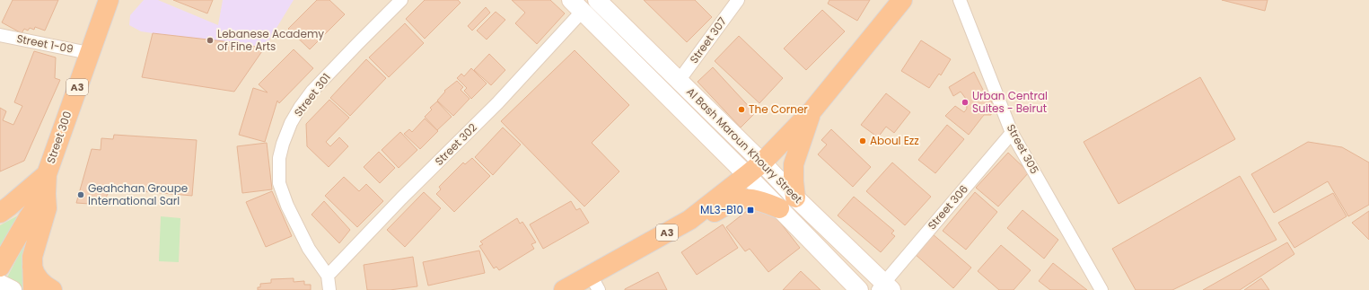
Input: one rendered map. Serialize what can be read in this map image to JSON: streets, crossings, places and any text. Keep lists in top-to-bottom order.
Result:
{
  "streets": {
    "highway": ["A3", "Street 300"],
    "main road": ["Al Bash Maroun Khoury Street"],
    "street": [
      "Street 307",
      "Street 1-09",
      "Street 301",
      "Street 302",
      "Street 305",
      "Street 306"
    ]
  },
  "crossings": [
    ["Street 307", "Al Bash Maroun Khoury Street"],
    ["Street 1-09", "Street 300"],
    ["A3", "Al Bash Maroun Khoury Street"],
    ["Street 301", "Street 302"],
    ["Street 302", "Al Bash Maroun Khoury Street"],
    ["Al Bash Maroun Khoury Street", "Street 306"],
    ["Street 305", "Street 306"]
  ],
  "places": {
    "other": [
      "Lebanese Academy of Fine Arts",
      "Urban Central Suites - Beirut",
      "The Corner",
      "Aboul Ezz",
      "Geahchan Groupe International Sarl"
    ],
    "transit": ["ML3-B10"]
  }
}
